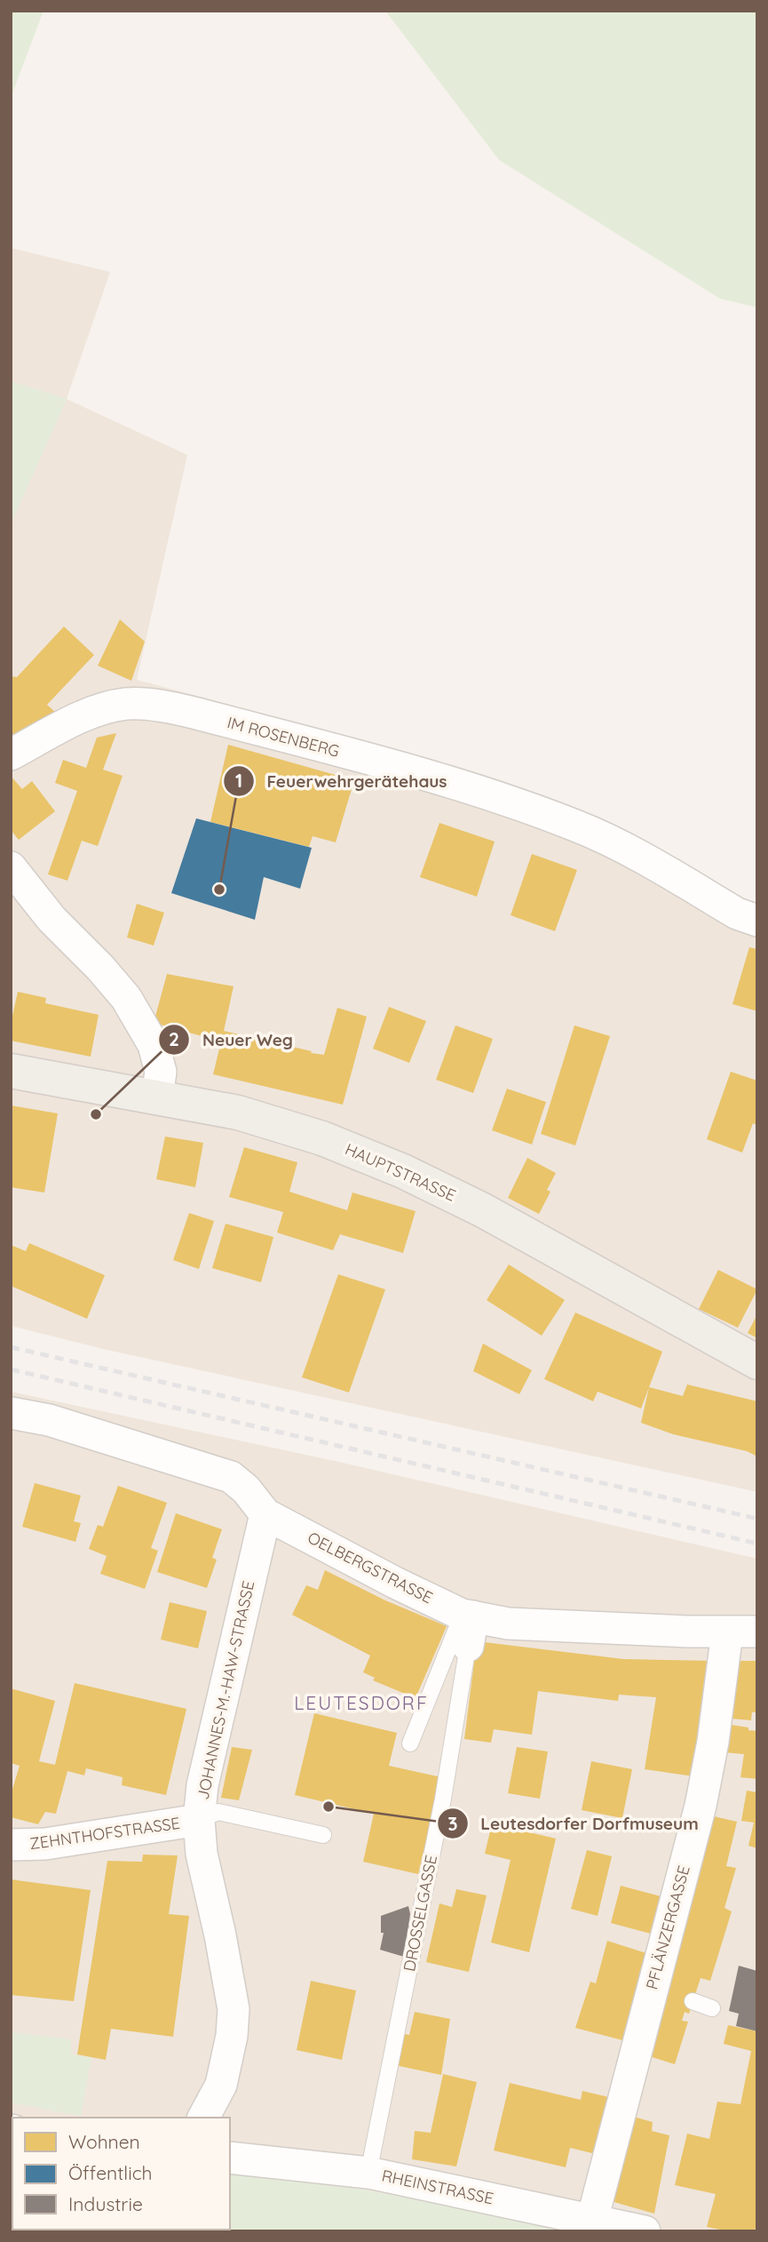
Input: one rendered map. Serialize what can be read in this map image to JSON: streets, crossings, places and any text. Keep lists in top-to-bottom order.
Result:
{
  "streets": {
    "main road": ["HAUPTSTRASSE"],
    "street": [
      "IM ROSENBERG",
      "OELBERGSTRASSE",
      "JOHANNES-M.-HAW-STRASSE",
      "ZEHNTHOFSTRASSE",
      "PFLÄNZERGASSE",
      "RHEINSTRASSE"
    ],
    "lane": ["DROSSELGASSE"]
  },
  "crossings": [
    ["OELBERGSTRASSE", "JOHANNES-M.-HAW-STRASSE"],
    ["OELBERGSTRASSE", "DROSSELGASSE"],
    ["OELBERGSTRASSE", "PFLÄNZERGASSE"],
    ["JOHANNES-M.-HAW-STRASSE", "ZEHNTHOFSTRASSE"],
    ["DROSSELGASSE", "RHEINSTRASSE"],
    ["PFLÄNZERGASSE", "RHEINSTRASSE"]
  ],
  "districts": ["LEUTESDORF"],
  "places": ["Feuerwehrgerätehaus", "Neuer Weg", "Leutesdorfer Dorfmuseum"],
  "legend": ["Wohnen", "Öffentlich", "Industrie"]
}
